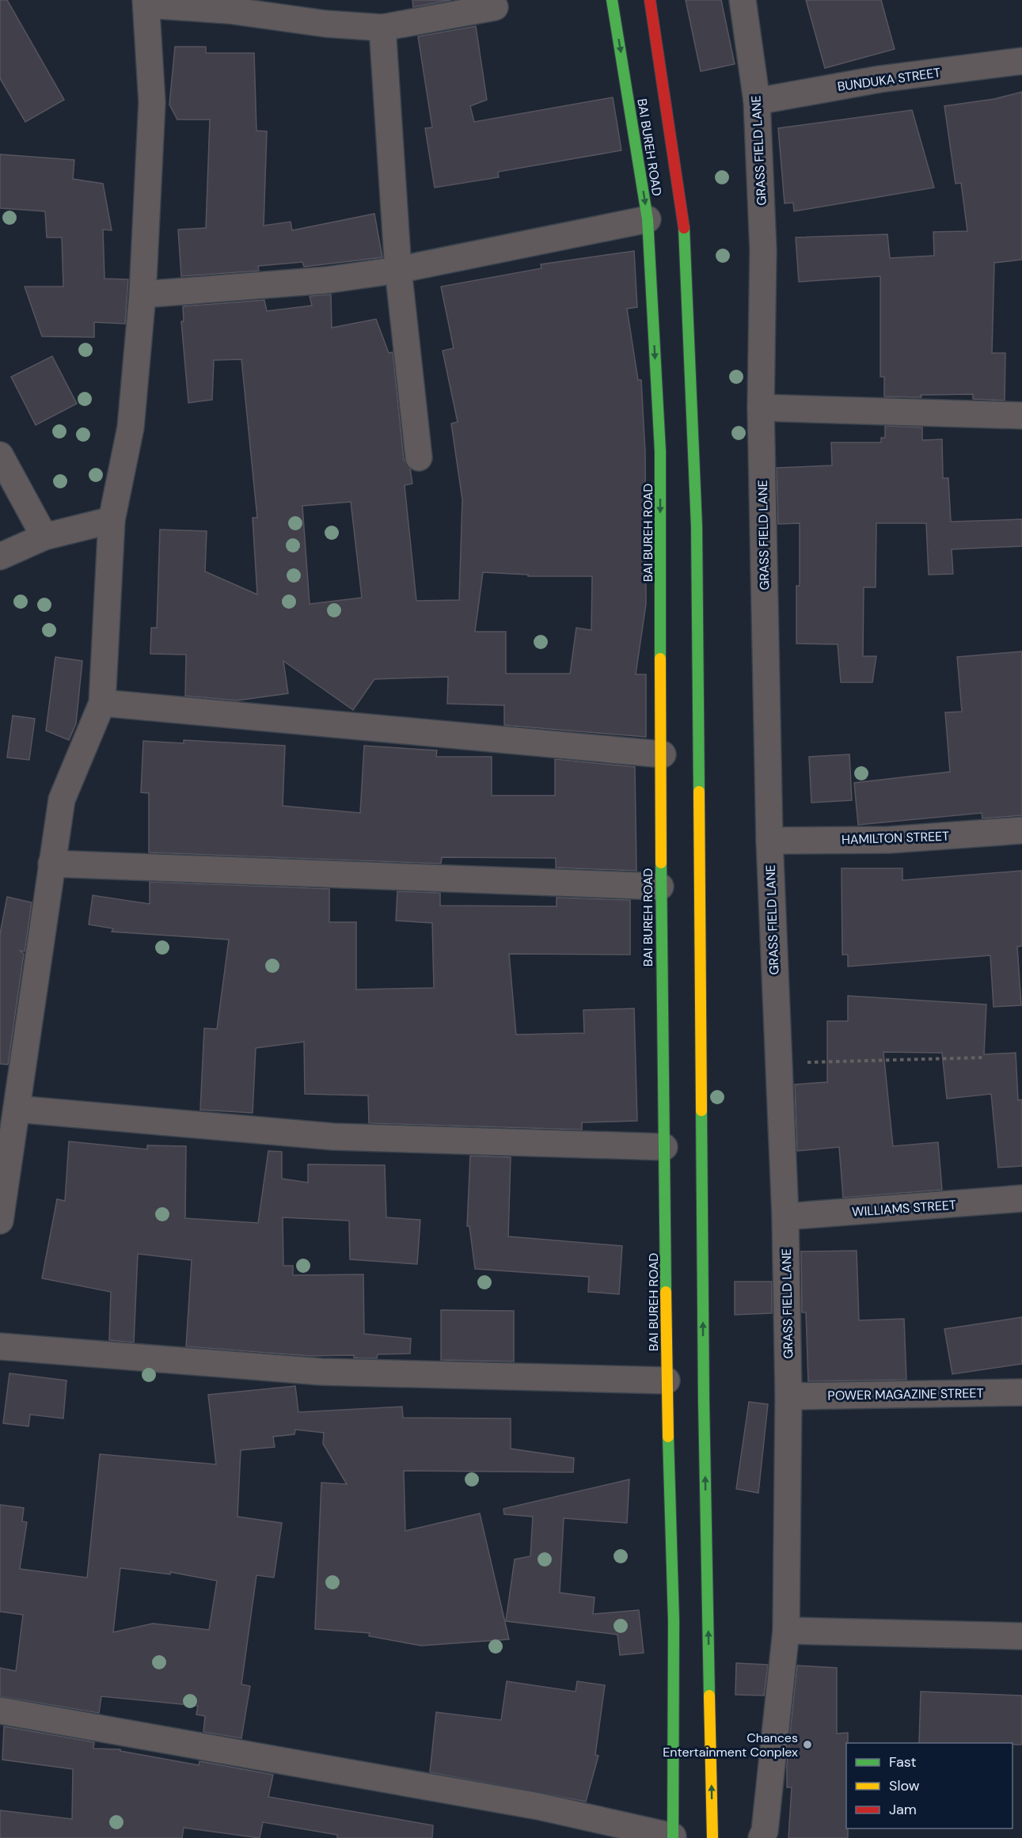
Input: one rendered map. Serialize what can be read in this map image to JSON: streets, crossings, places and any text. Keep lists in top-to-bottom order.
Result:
{
  "streets": {
    "highway": ["BAI BUREH ROAD"],
    "street": [
      "BUNDUKA STREET",
      "GRASS FIELD LANE",
      "HAMILTON STREET",
      "WILLIAMS STREET",
      "POWER MAGAZINE STREET"
    ]
  },
  "crossings": [
    ["BUNDUKA STREET", "GRASS FIELD LANE"],
    ["GRASS FIELD LANE", "HAMILTON STREET"],
    ["GRASS FIELD LANE", "WILLIAMS STREET"],
    ["GRASS FIELD LANE", "POWER MAGAZINE STREET"]
  ],
  "places": ["Chances Entertainment Conplex"],
  "legend": ["Fast", "Slow", "Jam"]
}
